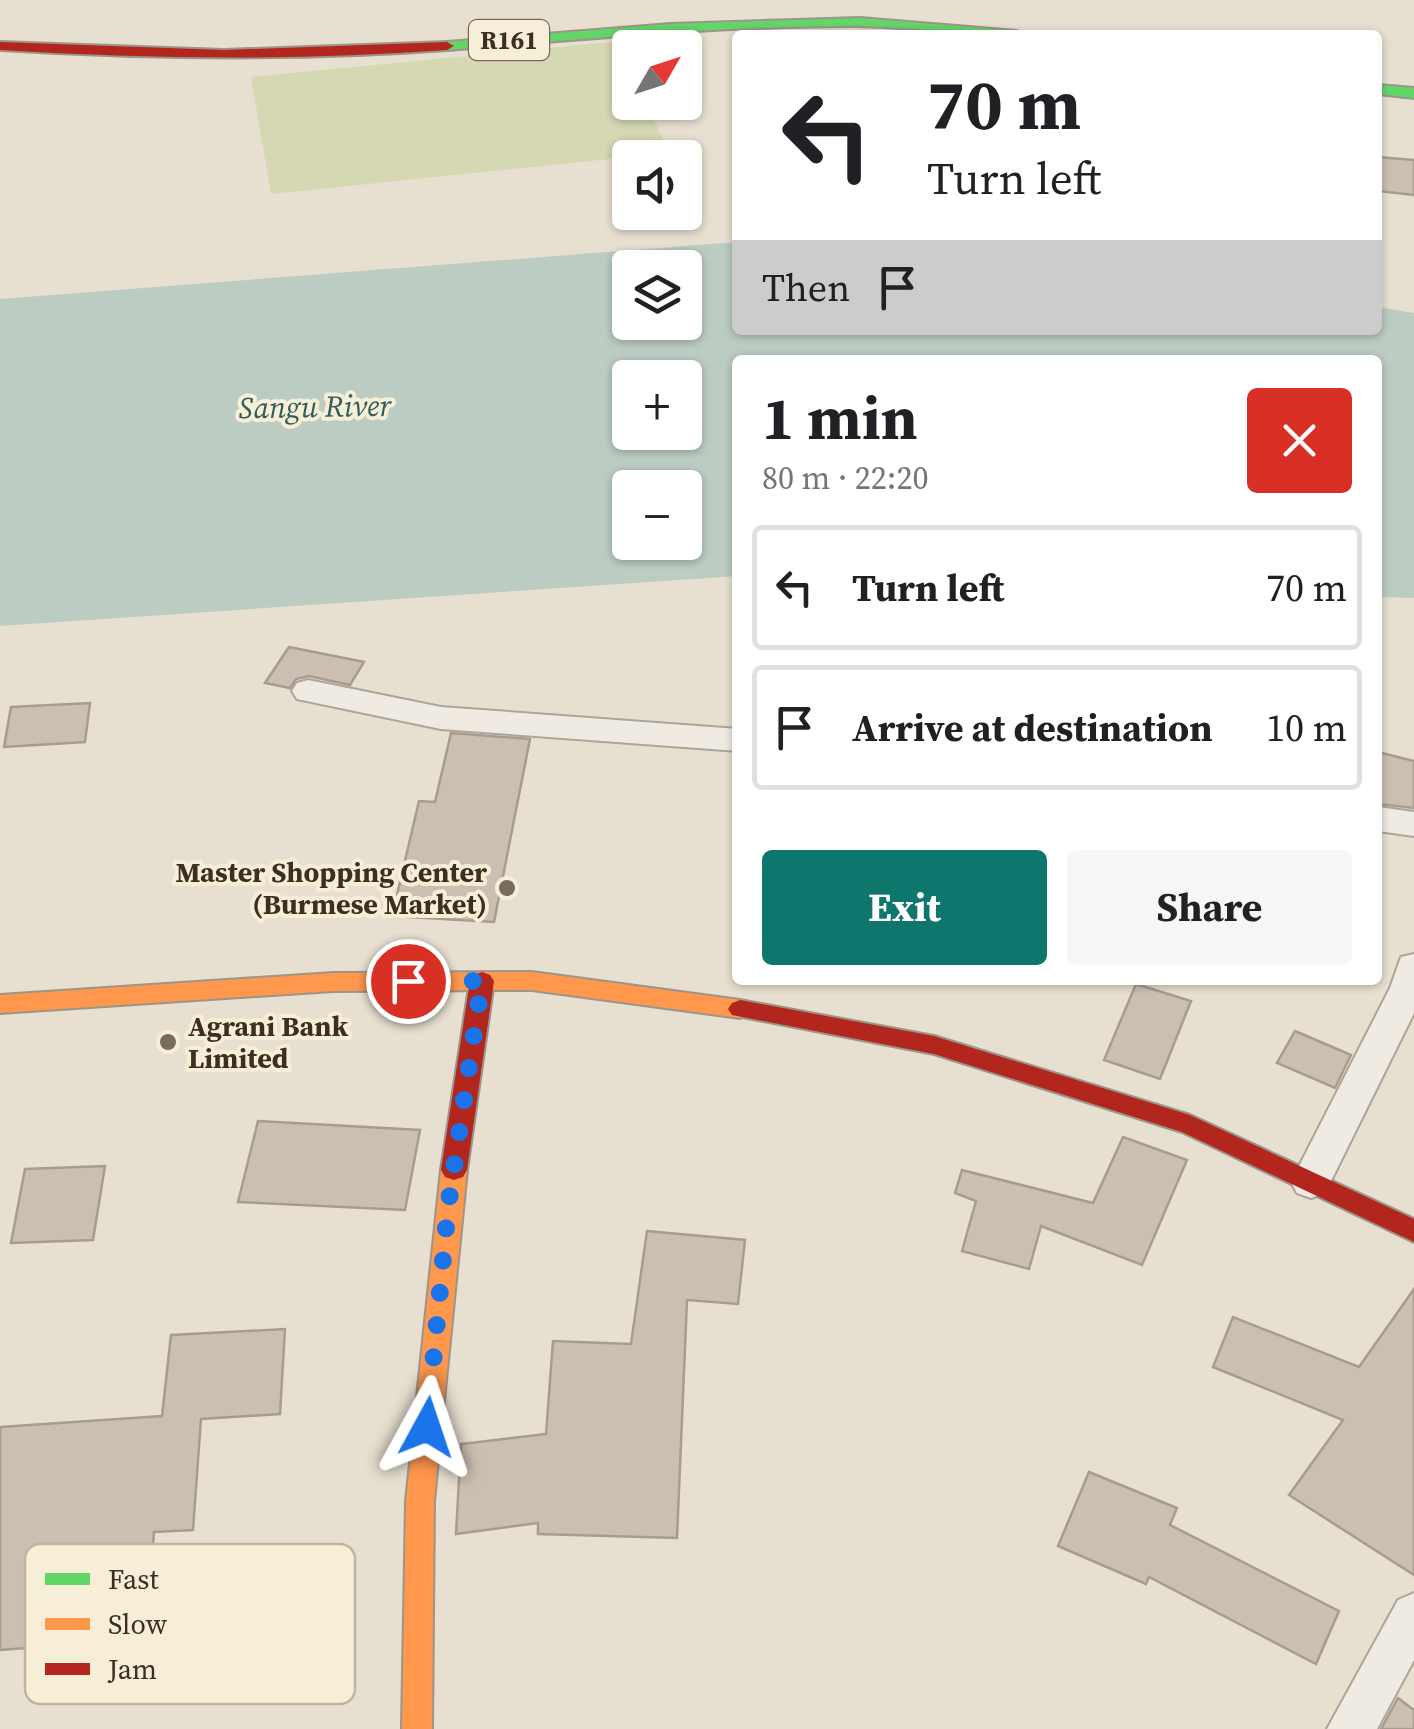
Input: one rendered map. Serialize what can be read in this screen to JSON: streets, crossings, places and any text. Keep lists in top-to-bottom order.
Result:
{
  "streets": {
    "street": ["R161"]
  },
  "water": ["Sangu River"],
  "places": ["Master Shopping Center (Burmese Market)", "Agrani Bank Limited"],
  "legend": ["Fast", "Slow", "Jam"],
  "north": "top right",
  "page": {
    "map_buttons": ["+", "−"],
    "turn": ["70 m", "Turn left"],
    "then": "Then",
    "heading": ["1 min", "80 m · 22:20"],
    "list": [
      {
        "name": "Turn left",
        "value": "70 m"
      },
      {
        "name": "Arrive at destination",
        "value": "10 m"
      }
    ],
    "buttons": ["Exit", "Share"]
  }
}
